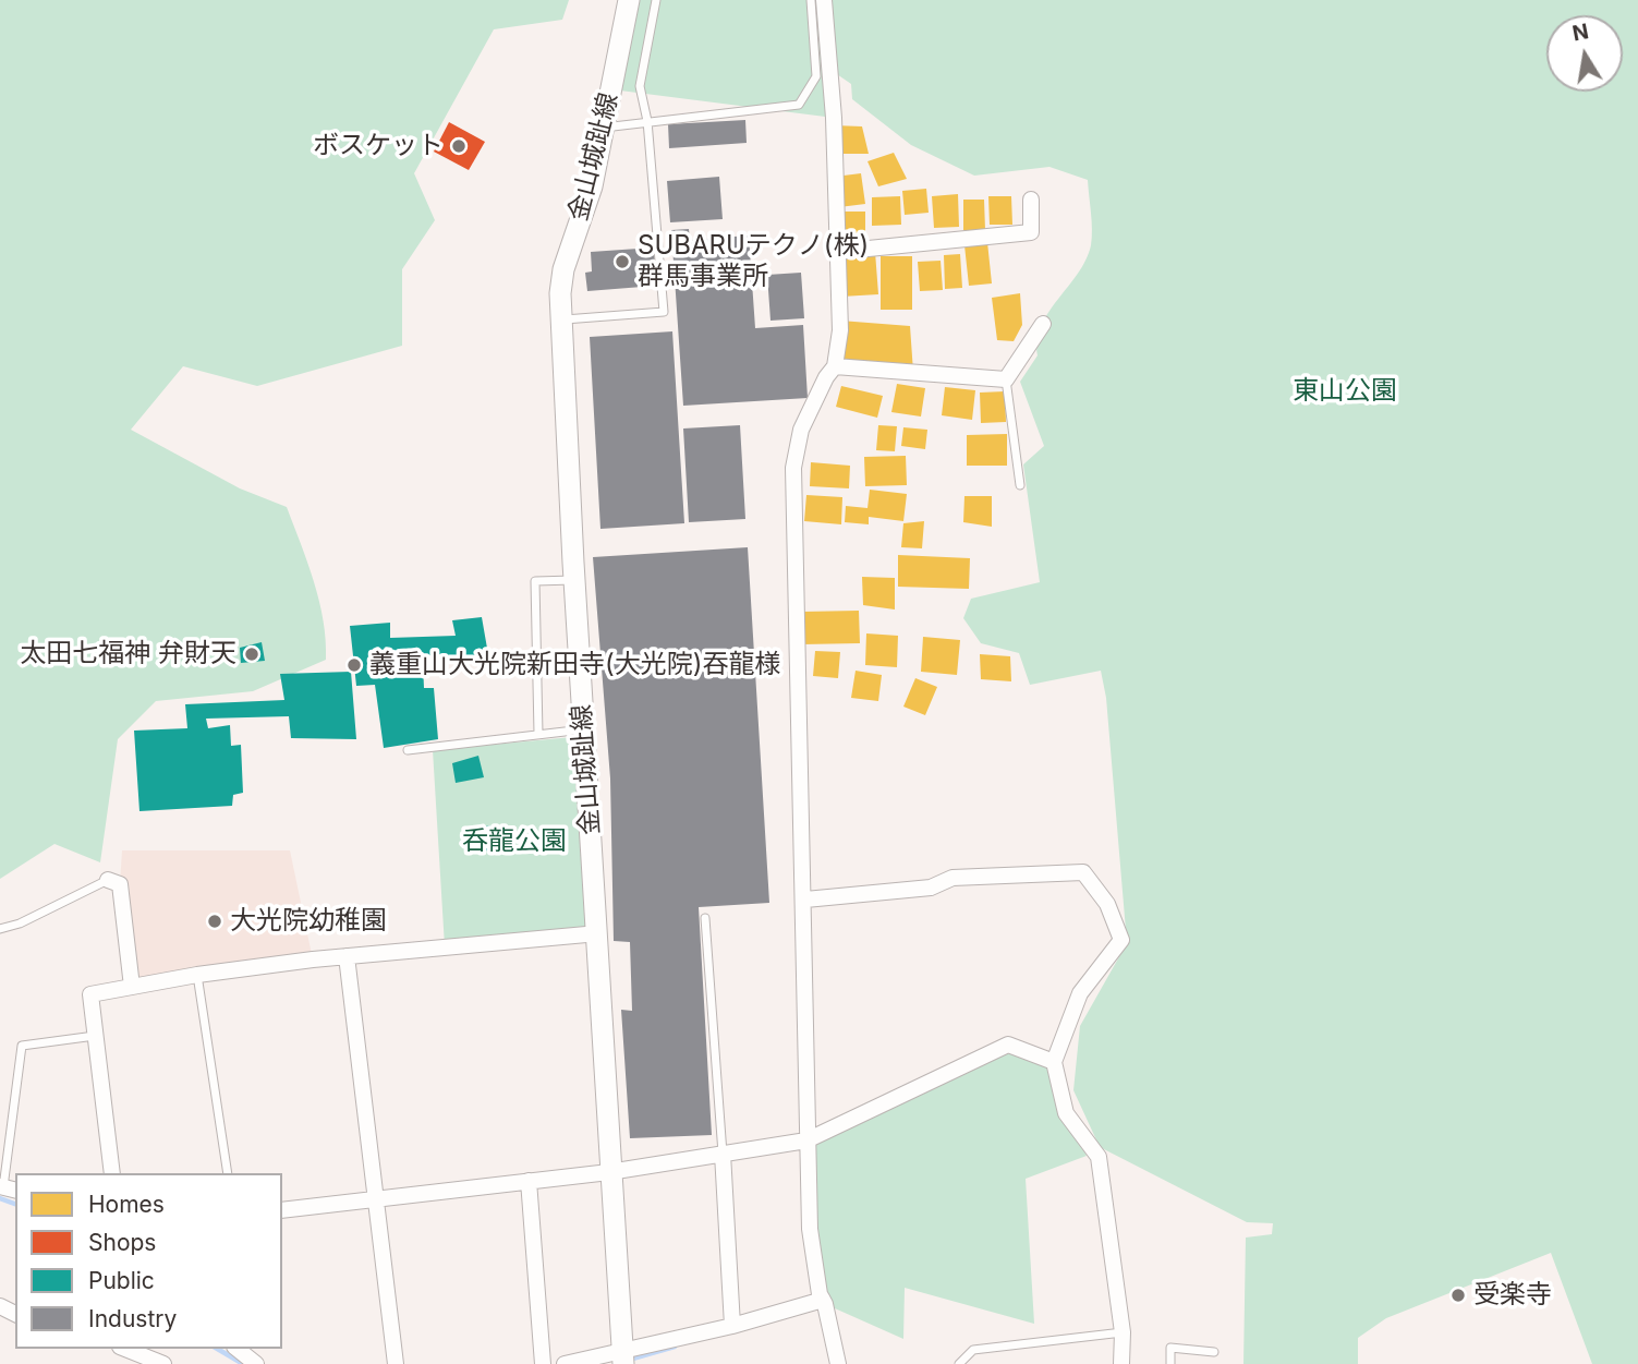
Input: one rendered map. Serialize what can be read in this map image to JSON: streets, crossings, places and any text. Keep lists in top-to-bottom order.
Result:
{
  "streets": {
    "main road": ["金山城趾線"]
  },
  "parks": ["東山公園", "呑龍公園"],
  "places": [
    "ボスケット",
    "SUBARUテクノ(株) 群馬事業所",
    "太田七福神 弁財天",
    "義重山大光院新田寺(大光院)吞龍様",
    "大光院幼稚園",
    "受楽寺"
  ],
  "legend": [
    "Homes",
    "Shops",
    "Public",
    "Industry"
  ],
  "north": "top"
}
